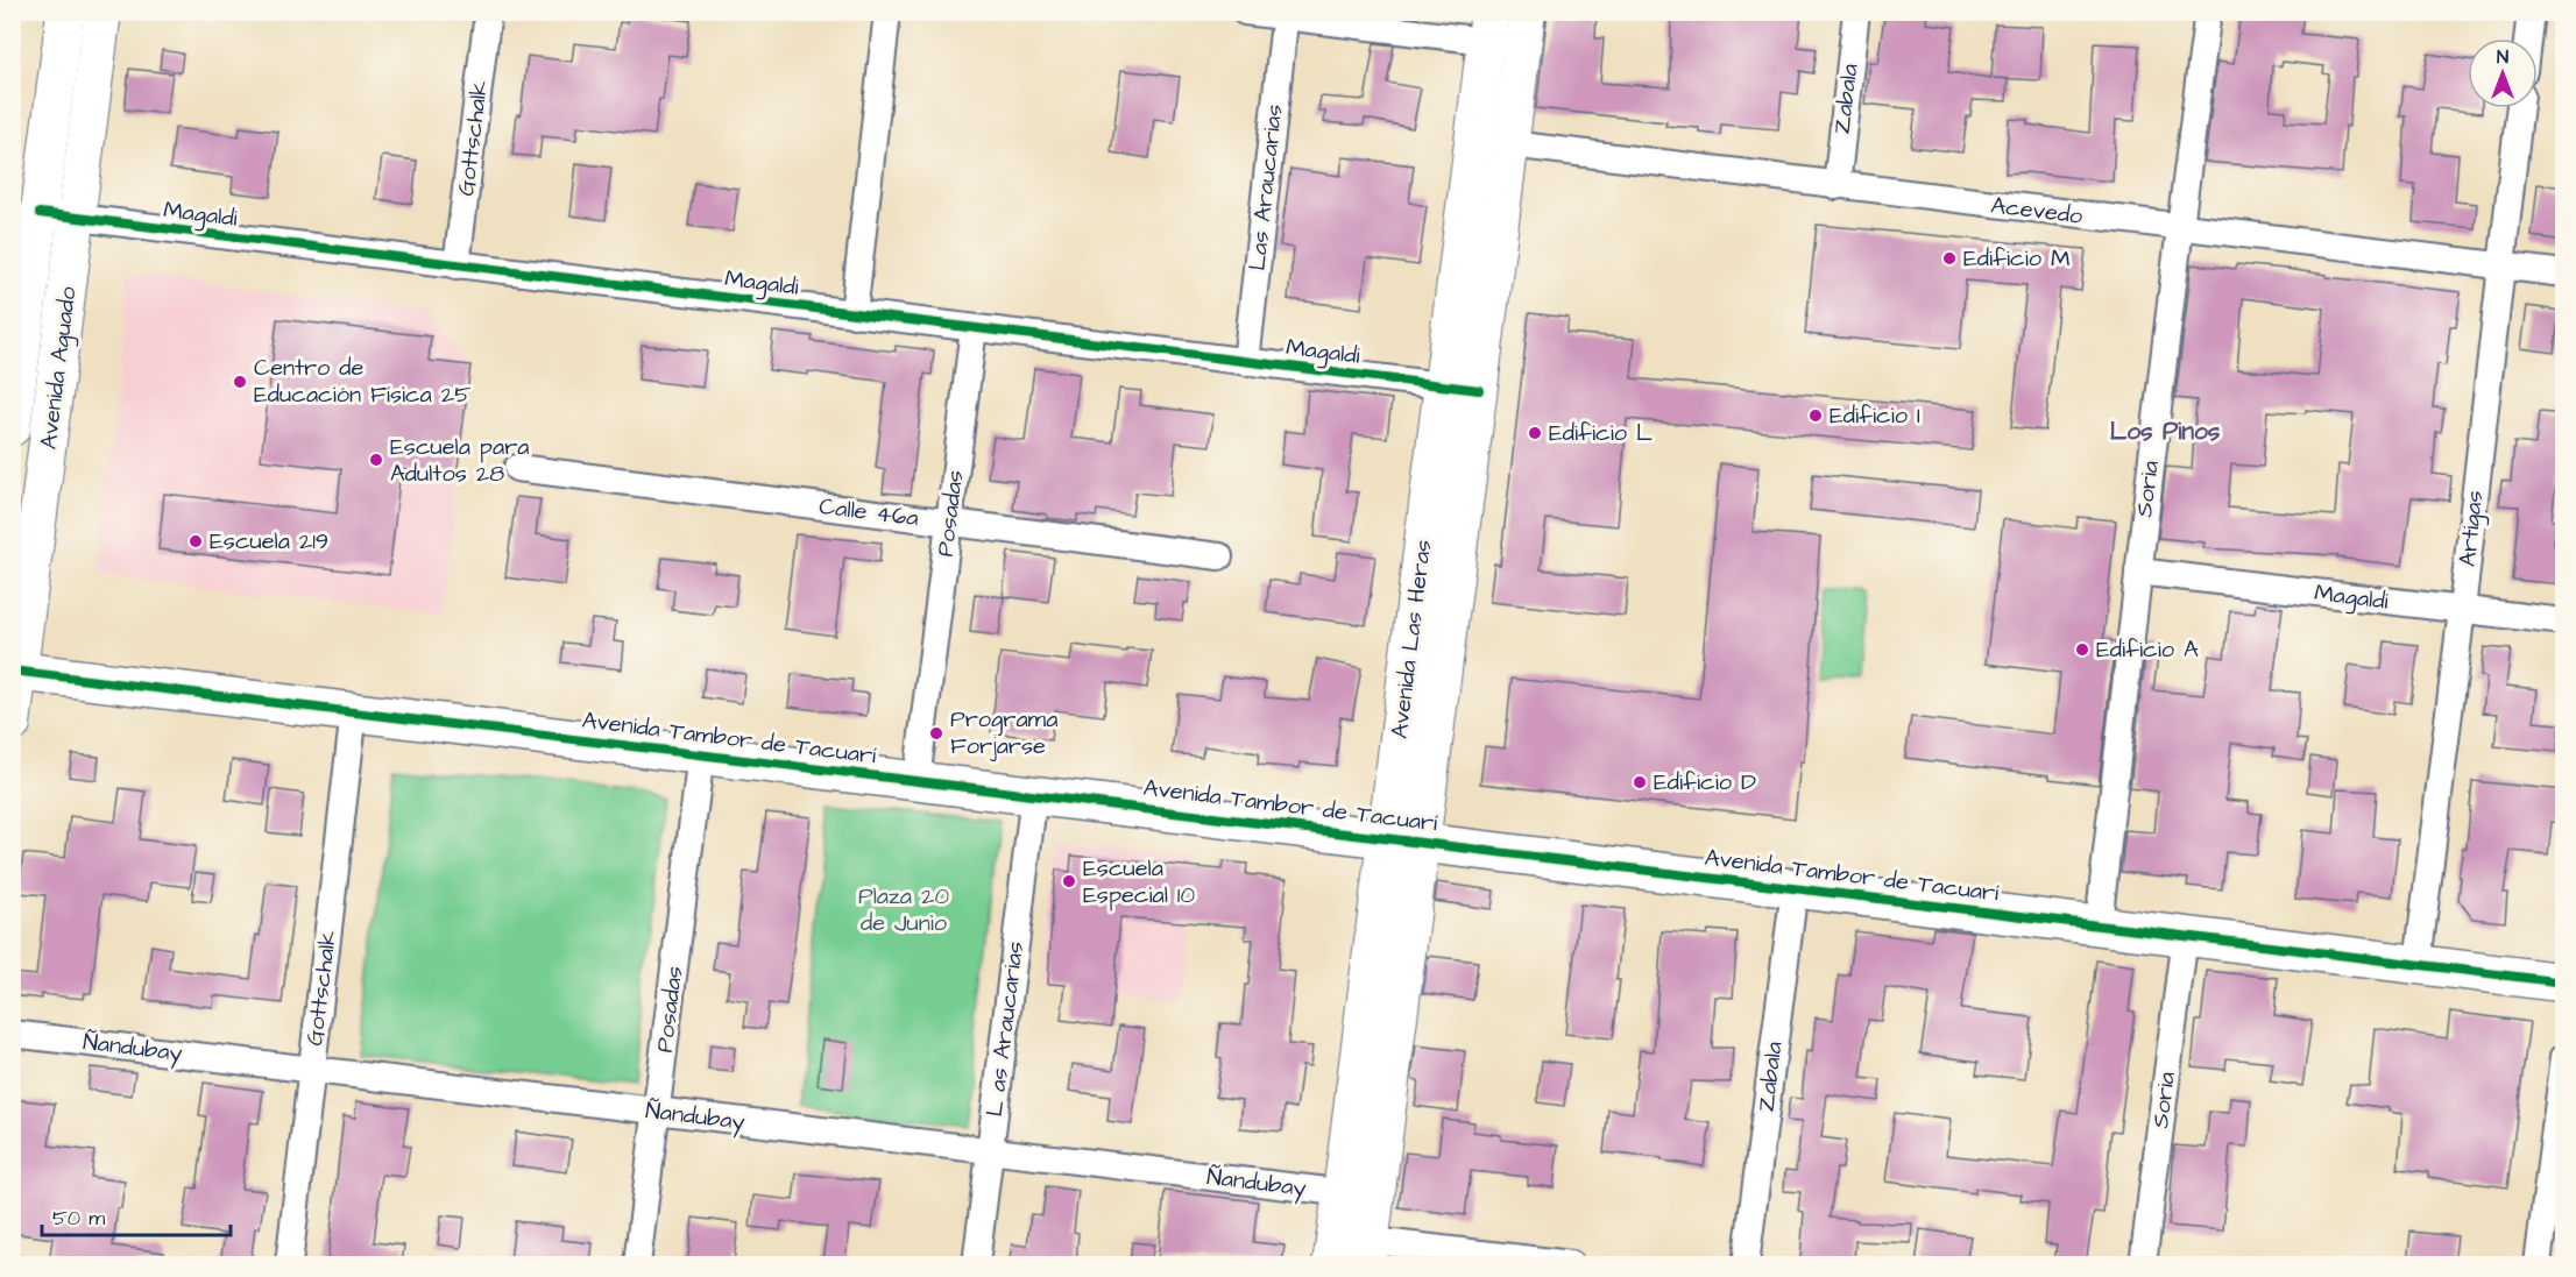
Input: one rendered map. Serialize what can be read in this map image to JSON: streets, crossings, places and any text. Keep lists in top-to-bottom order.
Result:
{
  "streets": {
    "main road": ["Avenida Aguado", "Avenida Las Heras", "Avenida Tambor de Tacuarí"],
    "street": [
      "Zabala",
      "Gottschalk",
      "Las Araucarias",
      "Acevedo",
      "Magaldi",
      "Soria",
      "Calle 46a",
      "Posadas",
      "Artigas",
      "L as Araucarias",
      "Ñandubay"
    ]
  },
  "crossings": [
    ["Zabala", "Acevedo"],
    ["Zabala", "Avenida Tambor de Tacuarí"],
    ["Gottschalk", "Magaldi"],
    ["Gottschalk", "Avenida Tambor de Tacuarí"],
    ["Gottschalk", "Ñandubay"],
    ["Las Araucarias", "Magaldi"],
    ["Acevedo", "Soria"],
    ["Acevedo", "Artigas"],
    ["Acevedo", "Avenida Las Heras"],
    ["Magaldi", "Avenida Aguado"],
    ["Magaldi", "Soria"],
    ["Magaldi", "Posadas"],
    ["Magaldi", "Artigas"],
    ["Magaldi", "Avenida Las Heras"],
    ["Avenida Aguado", "Avenida Tambor de Tacuarí"],
    ["Soria", "Avenida Tambor de Tacuarí"],
    ["Calle 46a", "Posadas"],
    ["Posadas", "Avenida Tambor de Tacuarí"],
    ["Posadas", "Ñandubay"],
    ["Artigas", "Avenida Tambor de Tacuarí"],
    ["Avenida Las Heras", "Avenida Tambor de Tacuarí"],
    ["Avenida Las Heras", "Ñandubay"],
    ["Avenida Tambor de Tacuarí", "L as Araucarias"],
    ["L as Araucarias", "Ñandubay"]
  ],
  "districts": ["Los Pinos"],
  "parks": ["Plaza 20 de Junio"],
  "places": [
    "Edificio M",
    "Centro de Educación Física 25",
    "Edificio I",
    "Edificio L",
    "Escuela para Adultos 28",
    "Escuela 219",
    "Edificio A",
    "Programa Forjarse",
    "Edificio D",
    "Escuela Especial 10"
  ],
  "scale_bar": "50 m",
  "north": "top"
}
